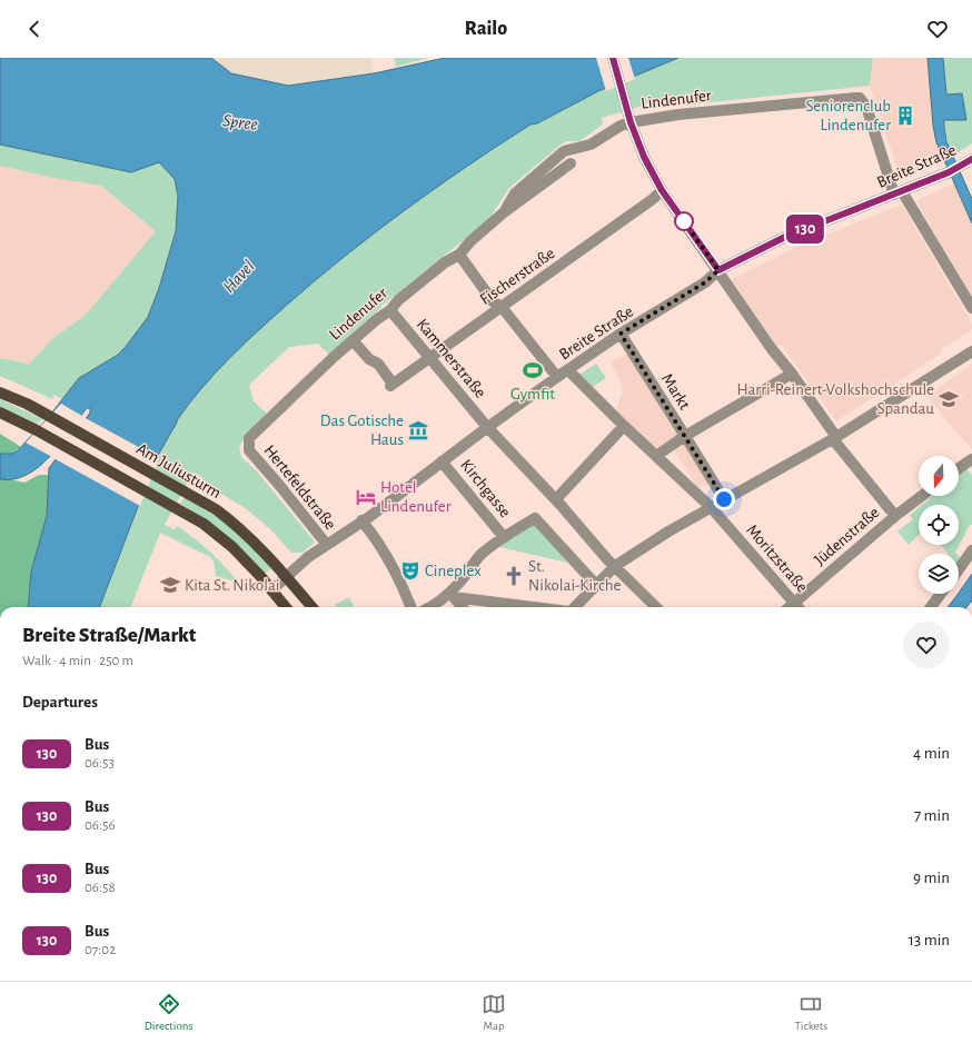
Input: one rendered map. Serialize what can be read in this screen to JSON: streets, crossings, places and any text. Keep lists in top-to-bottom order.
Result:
{
  "streets": {
    "main road": ["Am Juliusturm"],
    "street": [
      "Lindenufer",
      "Breite Straße",
      "Fischerstraße",
      "Kammerstraße",
      "Markt",
      "Hertefeldstraße",
      "Kirchgasse",
      "Jüdenstraße",
      "Moritzstraße"
    ]
  },
  "crossings": [
    ["Lindenufer", "Breite Straße"],
    ["Lindenufer", "Fischerstraße"],
    ["Lindenufer", "Kammerstraße"],
    ["Lindenufer", "Hertefeldstraße"],
    ["Breite Straße", "Kammerstraße"],
    ["Breite Straße", "Markt"],
    ["Breite Straße", "Am Juliusturm"],
    ["Breite Straße", "Hertefeldstraße"],
    ["Breite Straße", "Kirchgasse"],
    ["Fischerstraße", "Kammerstraße"],
    ["Jüdenstraße", "Moritzstraße"]
  ],
  "water": ["Spree", "Havel"],
  "places": {
    "building": ["Seniorenclub Lindenufer"],
    "sports": ["Gymfit"],
    "school or university": ["Harri-Reinert-Volkshochschule Spandau", "Kita St. Nikolai"],
    "museum": ["Das Gotische Haus"],
    "hotel": ["Hotel Lindenufer"],
    "theatre": ["Cineplex"],
    "church": ["St. Nikolai-Kirche"]
  },
  "lines": ["bus line 130"],
  "north": "bottom",
  "page": {
    "header": "Railo",
    "on_map": "130",
    "heading": [
      ["Breite Straße/Markt", "Walk · 4 min · 250 m"],
      "Departures"
    ],
    "list": [
      {
        "mark": "130",
        "name": "Bus",
        "note": "06:53",
        "value": "4 min"
      },
      {
        "mark": "130",
        "name": "Bus",
        "note": "06:56",
        "value": "7 min"
      },
      {
        "mark": "130",
        "name": "Bus",
        "note": "06:58",
        "value": "9 min"
      },
      {
        "mark": "130",
        "name": "Bus",
        "note": "07:02",
        "value": "13 min"
      }
    ],
    "tabs": ["Directions", "Map", "Tickets"]
  }
}
